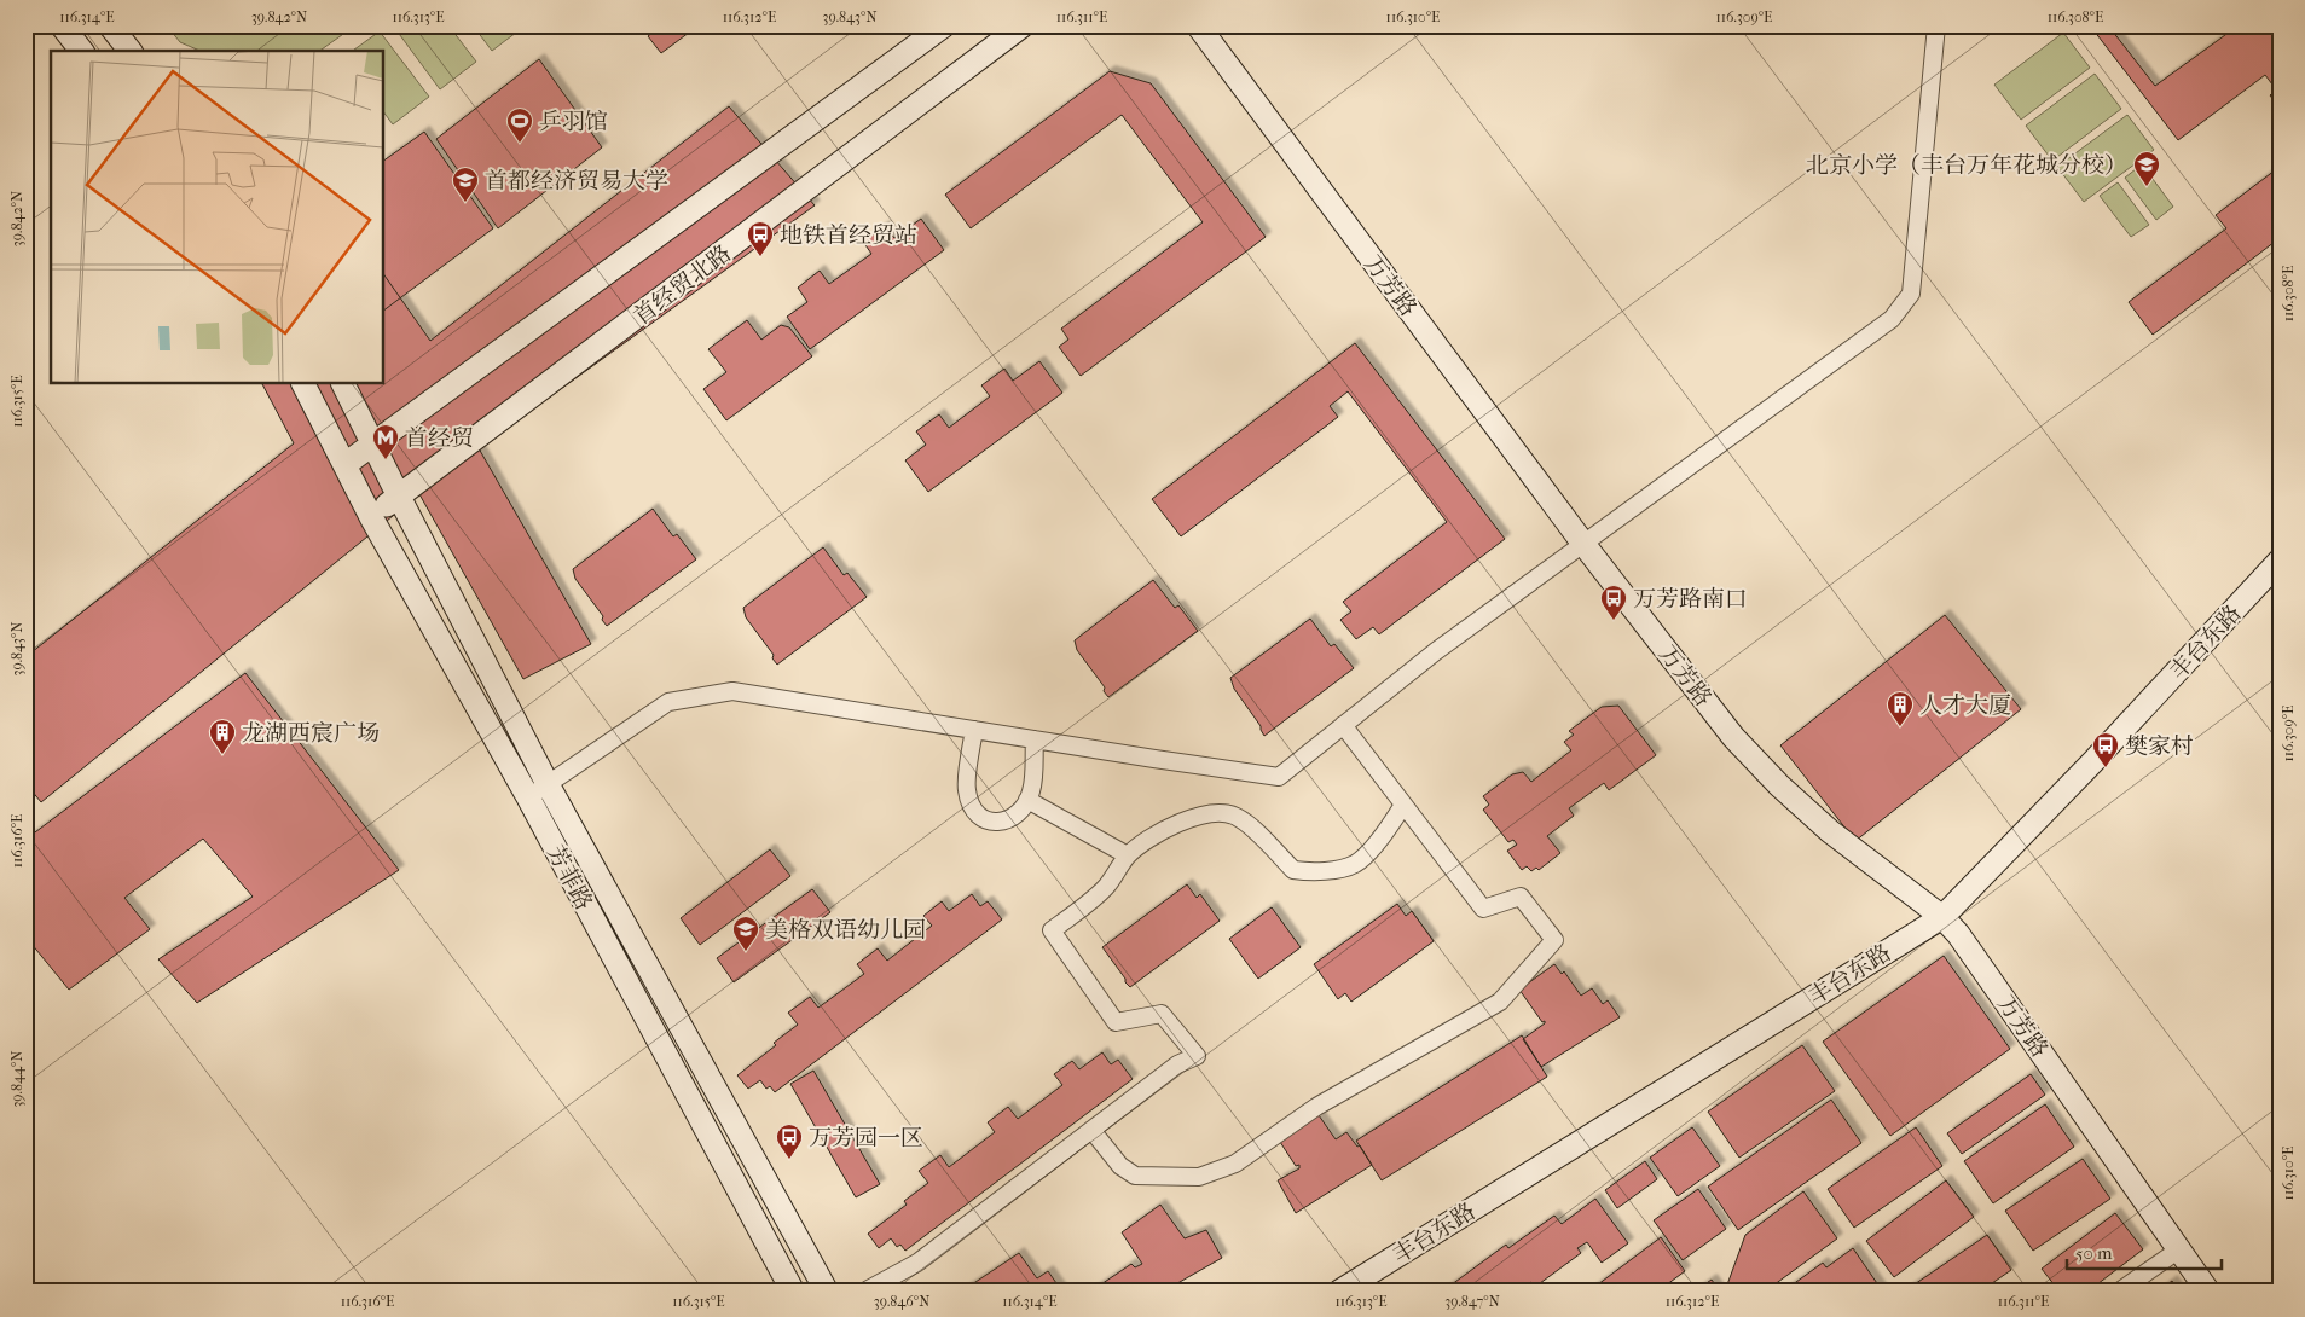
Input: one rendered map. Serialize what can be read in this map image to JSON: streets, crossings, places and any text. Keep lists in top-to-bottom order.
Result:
{
  "streets": {
    "street": [
      "首经贸北路",
      "万芳路",
      "丰台东路",
      "芳菲路"
    ]
  },
  "crossings": [
    ["首经贸北路", "芳菲路"],
    ["万芳路", "丰台东路"]
  ],
  "places": {
    "sports": ["乒羽馆"],
    "school or university": ["北京小学（丰台万年花城分校）", "首都经济贸易大学", "美格双语幼儿园"],
    "bus stop": [
      "地铁首经贸站",
      "万芳路南口",
      "樊家村",
      "万芳园一区"
    ],
    "metro station": ["首经贸"],
    "building": ["人才大厦", "龙湖西宸广场"]
  },
  "scale_bar": "50 m",
  "coordinates": [
    "116.314°E",
    "39.842°N",
    "116.313°E",
    "116.312°E",
    "39.843°N",
    "116.311°E",
    "116.310°E",
    "116.309°E",
    "116.308°E",
    "116.315°E",
    "116.316°E",
    "39.844°N",
    "39.846°N",
    "39.847°N"
  ]
}
